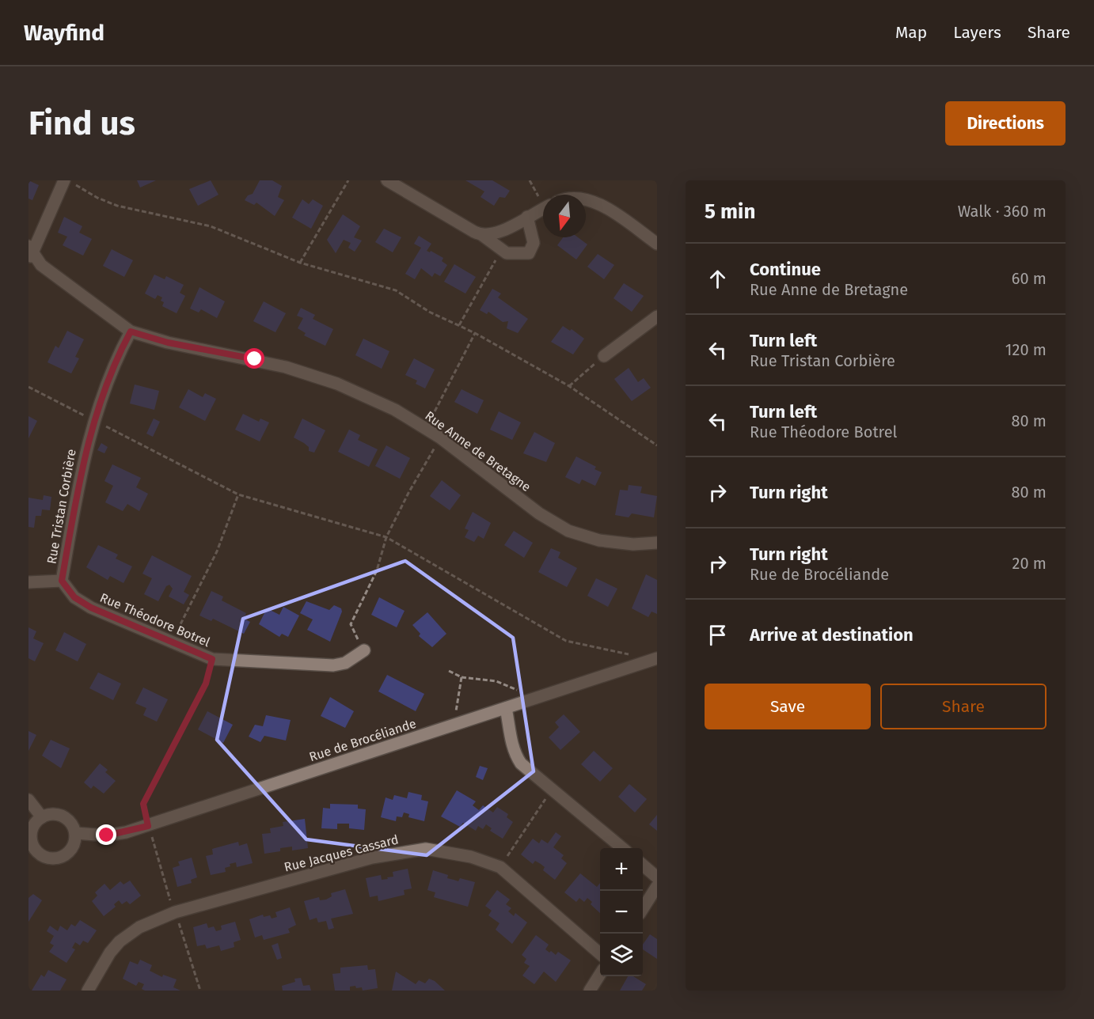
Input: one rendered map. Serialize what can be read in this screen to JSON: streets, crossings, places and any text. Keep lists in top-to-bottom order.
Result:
{
  "streets": {
    "street": [
      "Rue Anne de Bretagne",
      "Rue Tristan Corbière",
      "Rue Théodore Botrel",
      "Rue de Brocéliande",
      "Rue Jacques Cassard"
    ]
  },
  "crossings": [
    ["Rue Anne de Bretagne", "Rue Tristan Corbière"],
    ["Rue Tristan Corbière", "Rue Théodore Botrel"]
  ],
  "north": "bottom",
  "page": {
    "header": "Wayfind",
    "nav": ["Map", "Layers", "Share"],
    "buttons": [
      "Directions",
      ["Save", "Share"]
    ],
    "title": "Find us",
    "heading": ["5 min", "Walk · 360 m"],
    "list": [
      ["Continue", "Rue Anne de Bretagne", "60 m"],
      ["Turn left", "Rue Tristan Corbière", "120 m"],
      ["Turn left", "Rue Théodore Botrel", "80 m"],
      ["Turn right", "80 m"],
      ["Turn right", "Rue de Brocéliande", "20 m"],
      "Arrive at destination"
    ],
    "map_buttons": ["+", "−"]
  }
}
